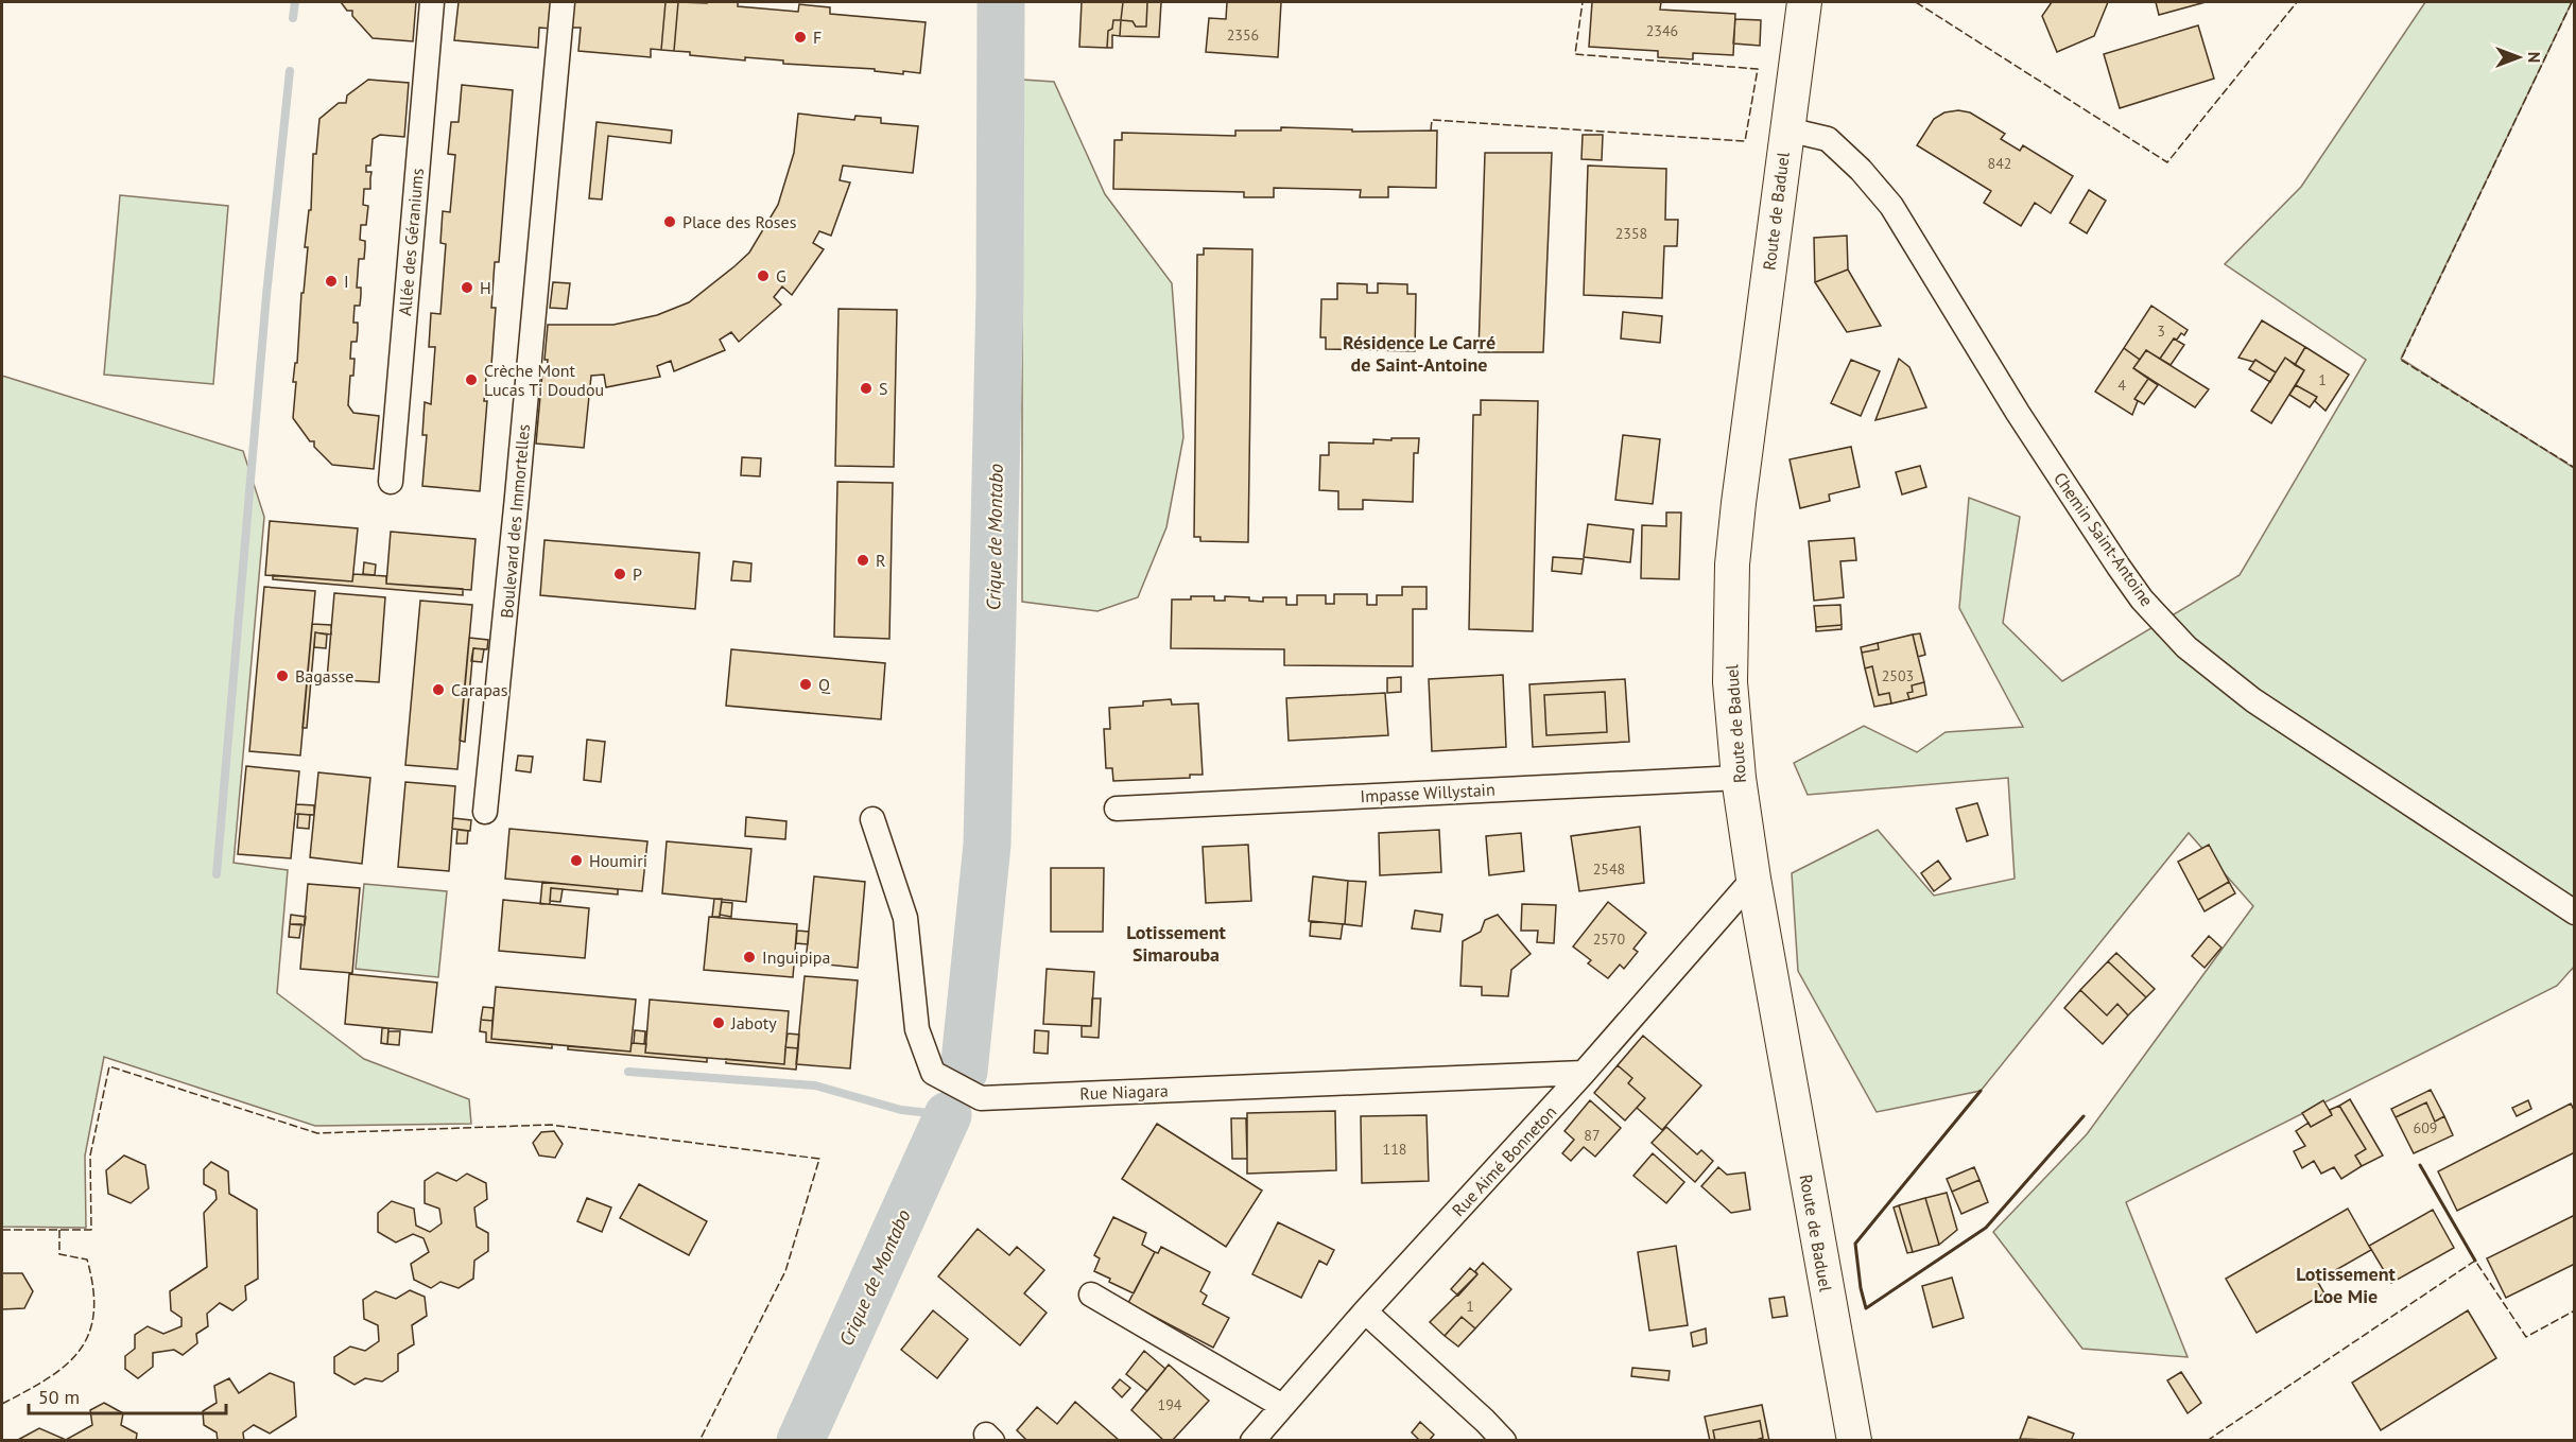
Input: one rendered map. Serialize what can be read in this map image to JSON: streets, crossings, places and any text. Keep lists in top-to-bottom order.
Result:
{
  "streets": {
    "main road": ["Route de Baduel"],
    "street": [
      "Allée des Géraniums",
      "Boulevard des Immortelles",
      "Chemin Saint-Antoine",
      "Impasse Willystain",
      "Rue Niagara",
      "Rue Aimé Bonneton"
    ]
  },
  "crossings": [
    ["Route de Baduel", "Chemin Saint-Antoine"],
    ["Route de Baduel", "Impasse Willystain"],
    ["Route de Baduel", "Rue Aimé Bonneton"],
    ["Rue Niagara", "Rue Aimé Bonneton"]
  ],
  "districts": ["Résidence Le Carré de Saint-Antoine", "Lotissement Simarouba", "Lotissement Loe Mie"],
  "water": ["Crique de Montabo"],
  "places": [
    "F",
    "Place des Roses",
    "G",
    "I",
    "H",
    "Crèche Mont Lucas Ti Doudou",
    "S",
    "R",
    "P",
    "Bagasse",
    "Q",
    "Carapas",
    "Houmiri",
    "Inguipipa",
    "Jaboty"
  ],
  "house_numbers": [
    "2346",
    "2356",
    "842",
    "2358",
    "3",
    "1",
    "4",
    "2503",
    "2548",
    "2570",
    "609",
    "87",
    "118",
    "1",
    "194"
  ],
  "scale_bar": "50 m",
  "north": "right"
}
